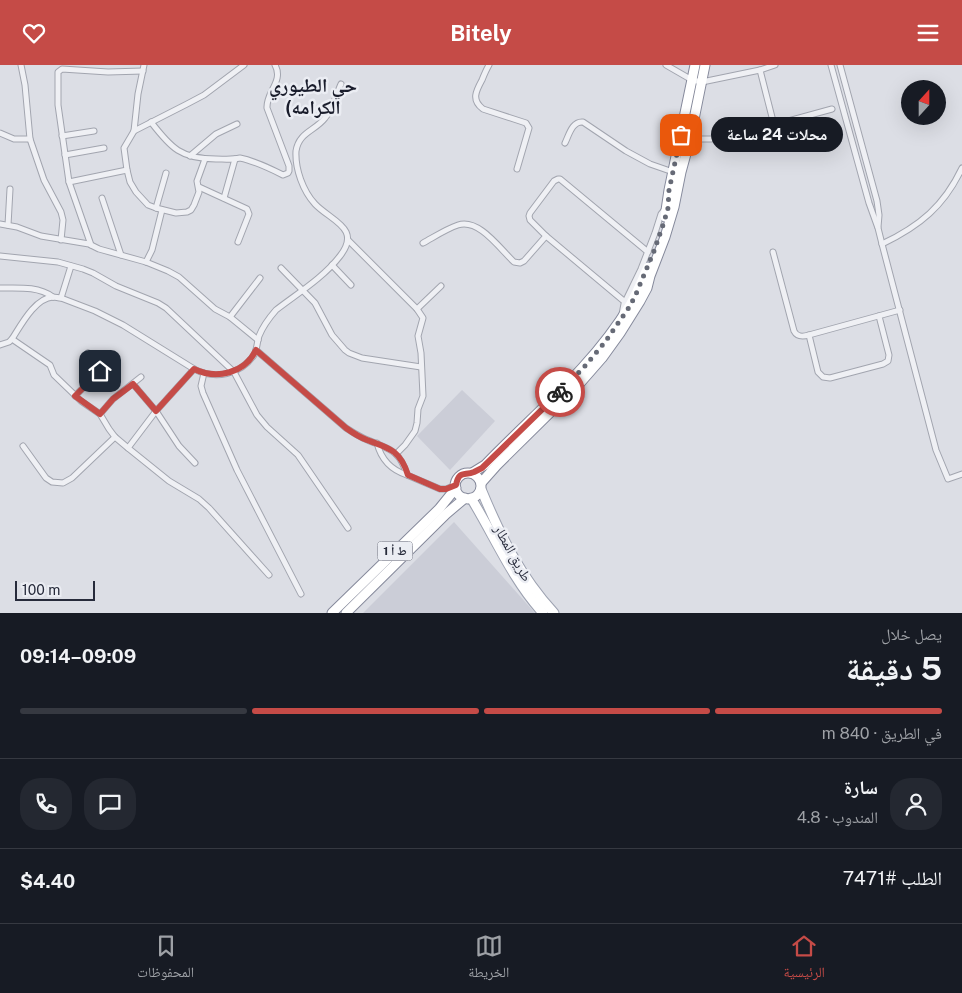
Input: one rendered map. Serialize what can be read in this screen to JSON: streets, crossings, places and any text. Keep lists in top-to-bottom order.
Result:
{
  "streets": {
    "main road": ["ط أ 1", "طريق المطار"]
  },
  "crossings": [
    ["ط أ 1", "طريق المطار"]
  ],
  "districts": ["حي الطيوري (الكرامه"],
  "places": ["محلات 24 ساعة"],
  "scale_bar": "100 m",
  "north": "top",
  "page": {
    "header": "Bitely",
    "bubble": "محلات 24 ساعة",
    "scale": "100 m",
    "heading": ["5 دقيقة", "يصل خلال", "09:09–09:14"],
    "panel": [
      "سارة",
      "المندوب · 4.8",
      "الطلب #7471",
      "$4.40"
    ],
    "bar": "في الطريق · 840 m",
    "tabs": ["الرئيسية", "الخريطة", "المحفوظات"]
  }
}
